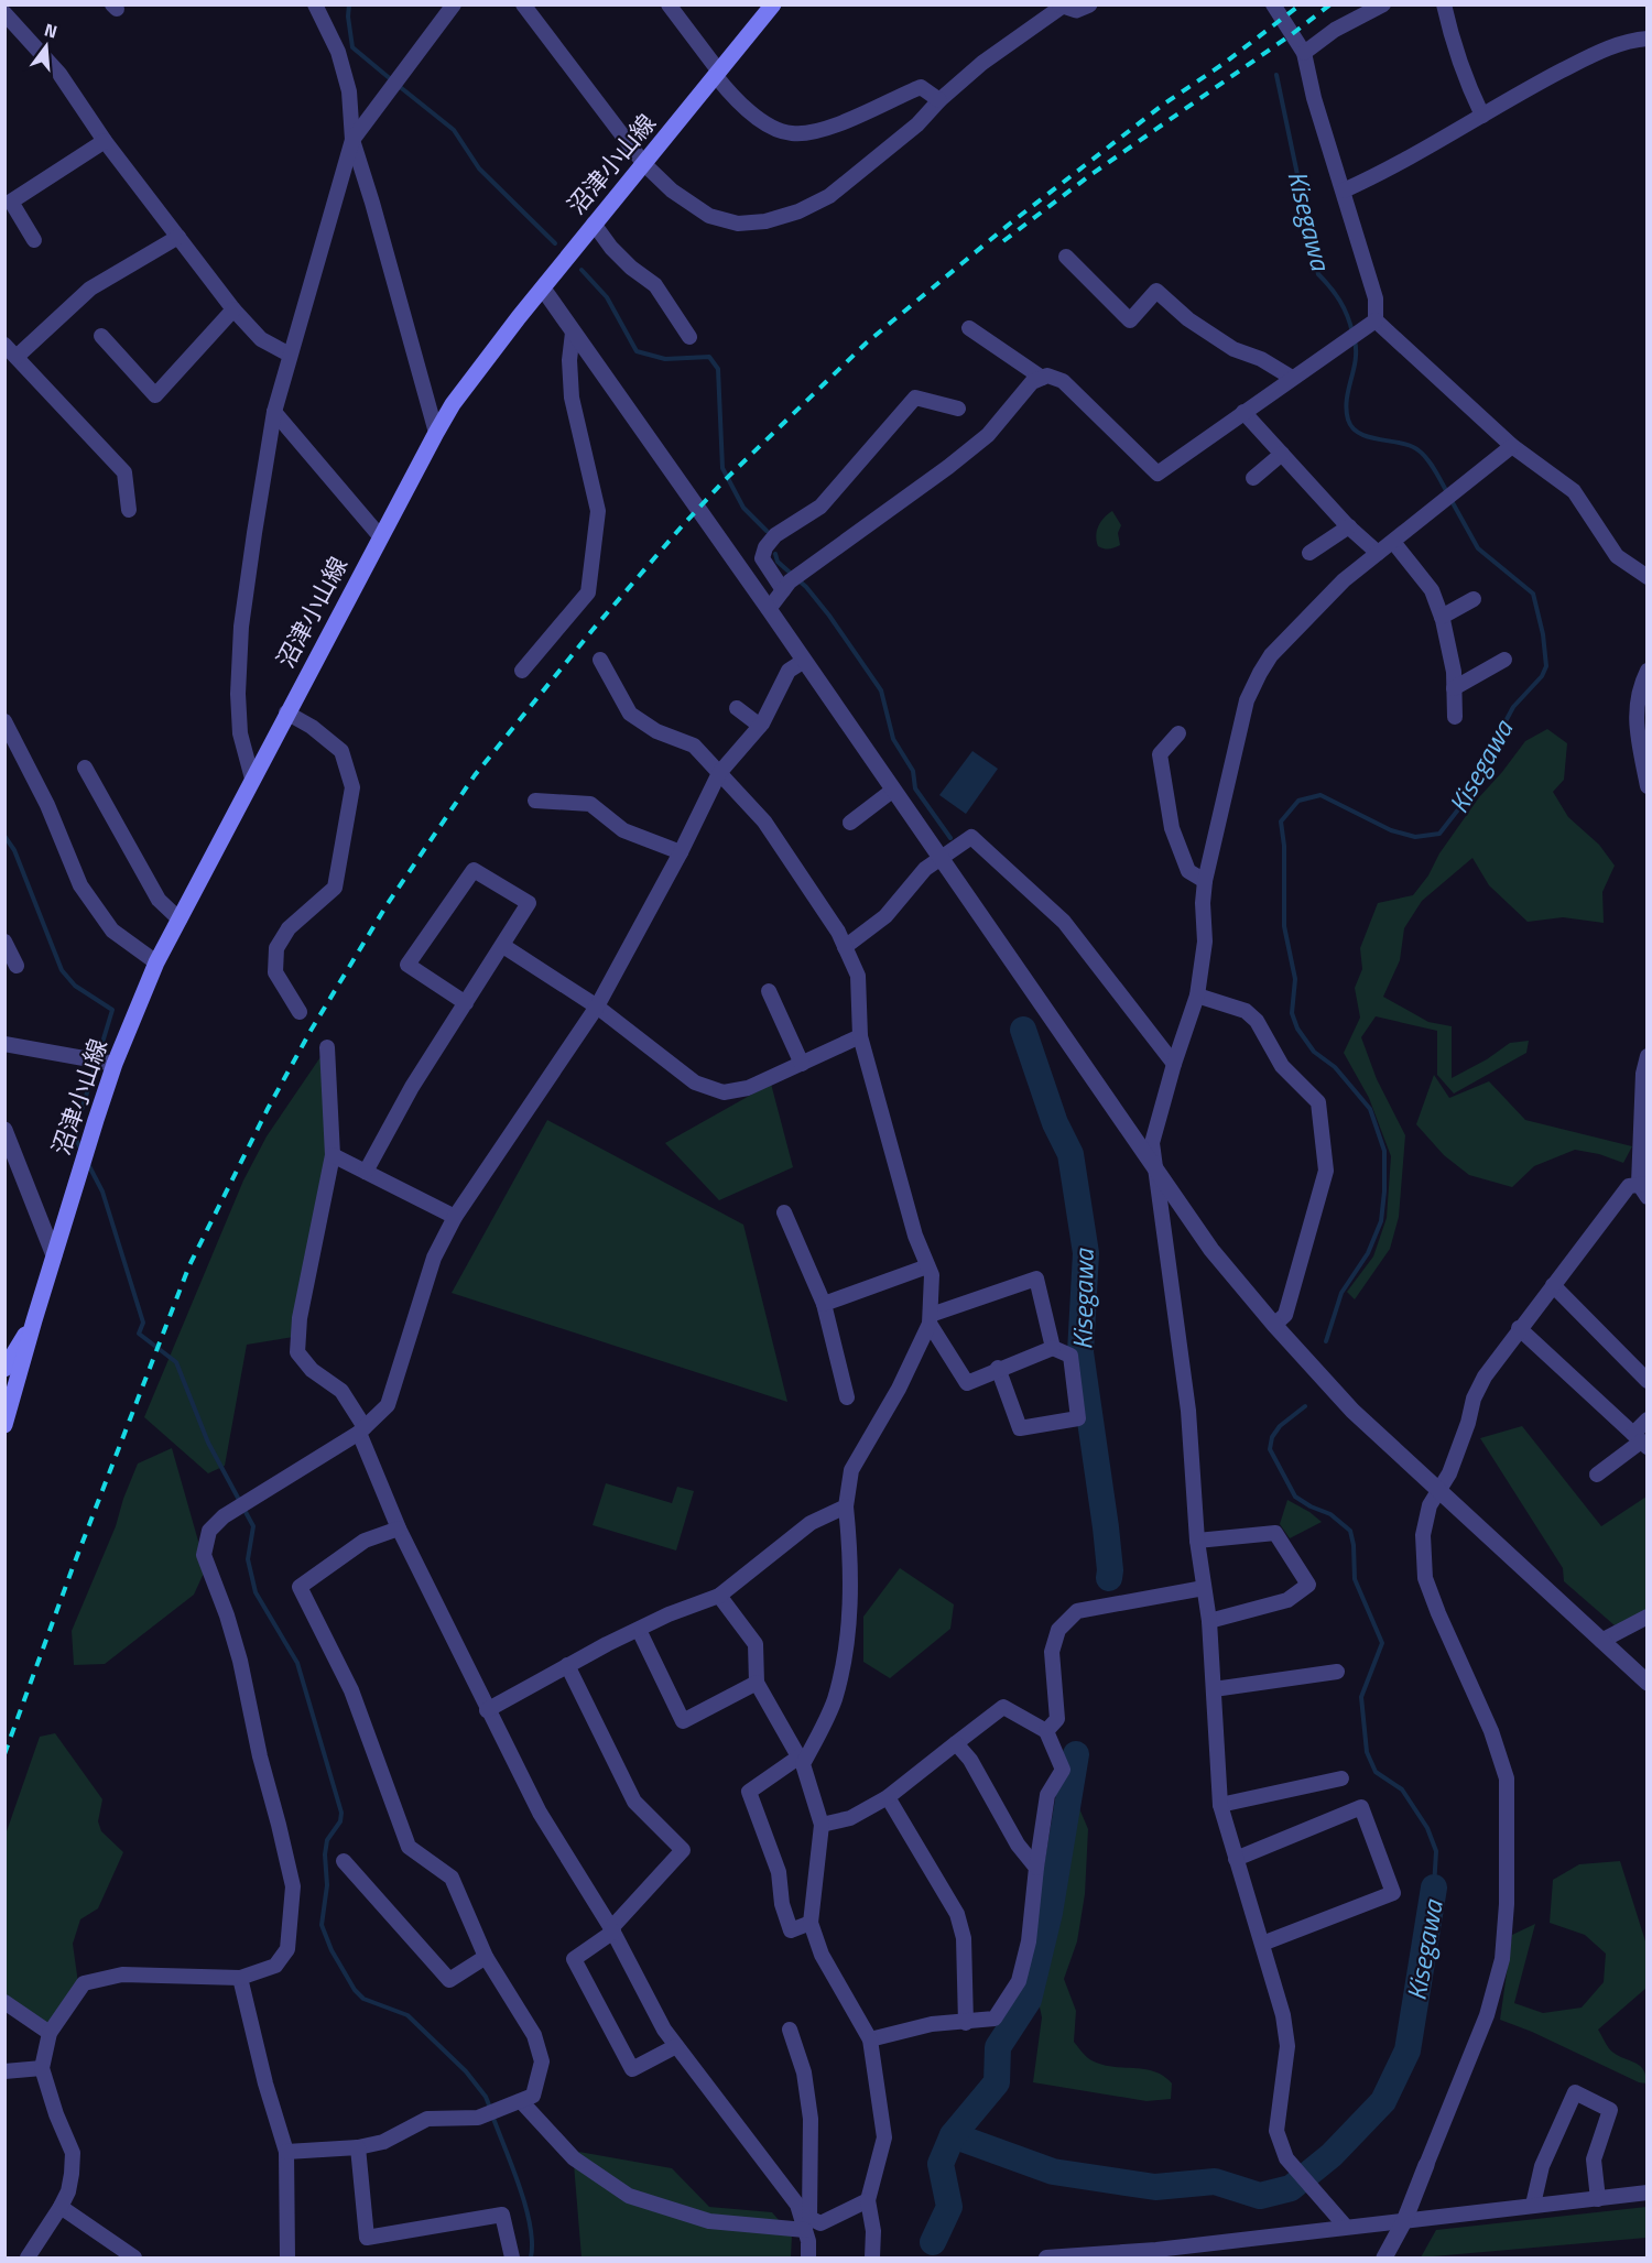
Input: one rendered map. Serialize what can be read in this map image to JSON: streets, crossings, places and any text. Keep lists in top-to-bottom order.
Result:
{
  "streets": {
    "main road": ["沼津小山線"]
  },
  "water": ["Kisegawa"],
  "north": "top"
}
